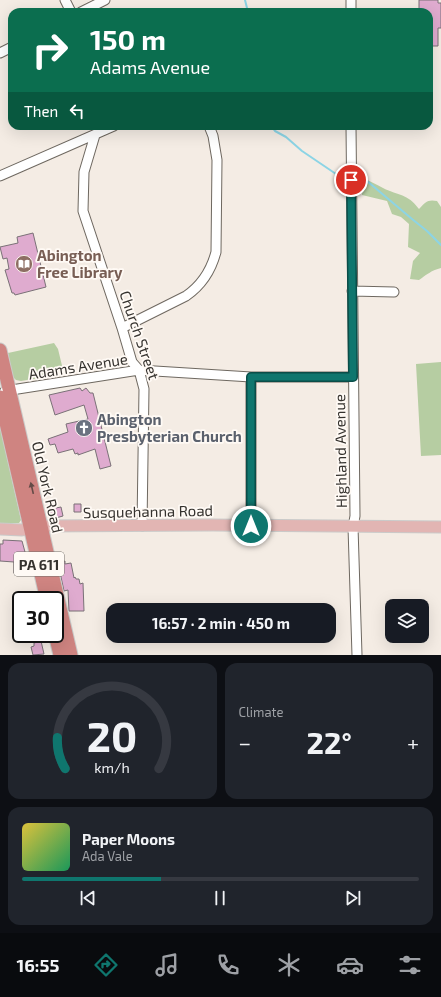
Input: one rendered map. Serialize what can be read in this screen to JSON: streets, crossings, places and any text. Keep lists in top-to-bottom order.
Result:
{
  "streets": {
    "highway": ["Old York Road", "PA 611"],
    "main road": ["Susquehanna Road"],
    "street": ["Church Street", "Adams Avenue", "Highland Avenue"]
  },
  "crossings": [
    ["Church Street", "Adams Avenue"],
    ["Church Street", "Susquehanna Road"],
    ["Adams Avenue", "Highland Avenue"],
    ["Adams Avenue", "Old York Road"],
    ["Highland Avenue", "Susquehanna Road"],
    ["Old York Road", "Susquehanna Road"]
  ],
  "places": {
    "library": ["Abington Free Library"],
    "church": ["Abington Presbyterian Church"]
  },
  "page": {
    "turn": ["150 m", "Adams Avenue"],
    "then": "Then",
    "limit": "30",
    "trip": "16:57 · 2 min · 450 m",
    "tile": "Climate",
    "heat": ["−", "22°", "+"],
    "song": ["Paper Moons", "Ada Vale"],
    "tabs": "16:55",
    "gauge": ["20", "km/h"]
  }
}
